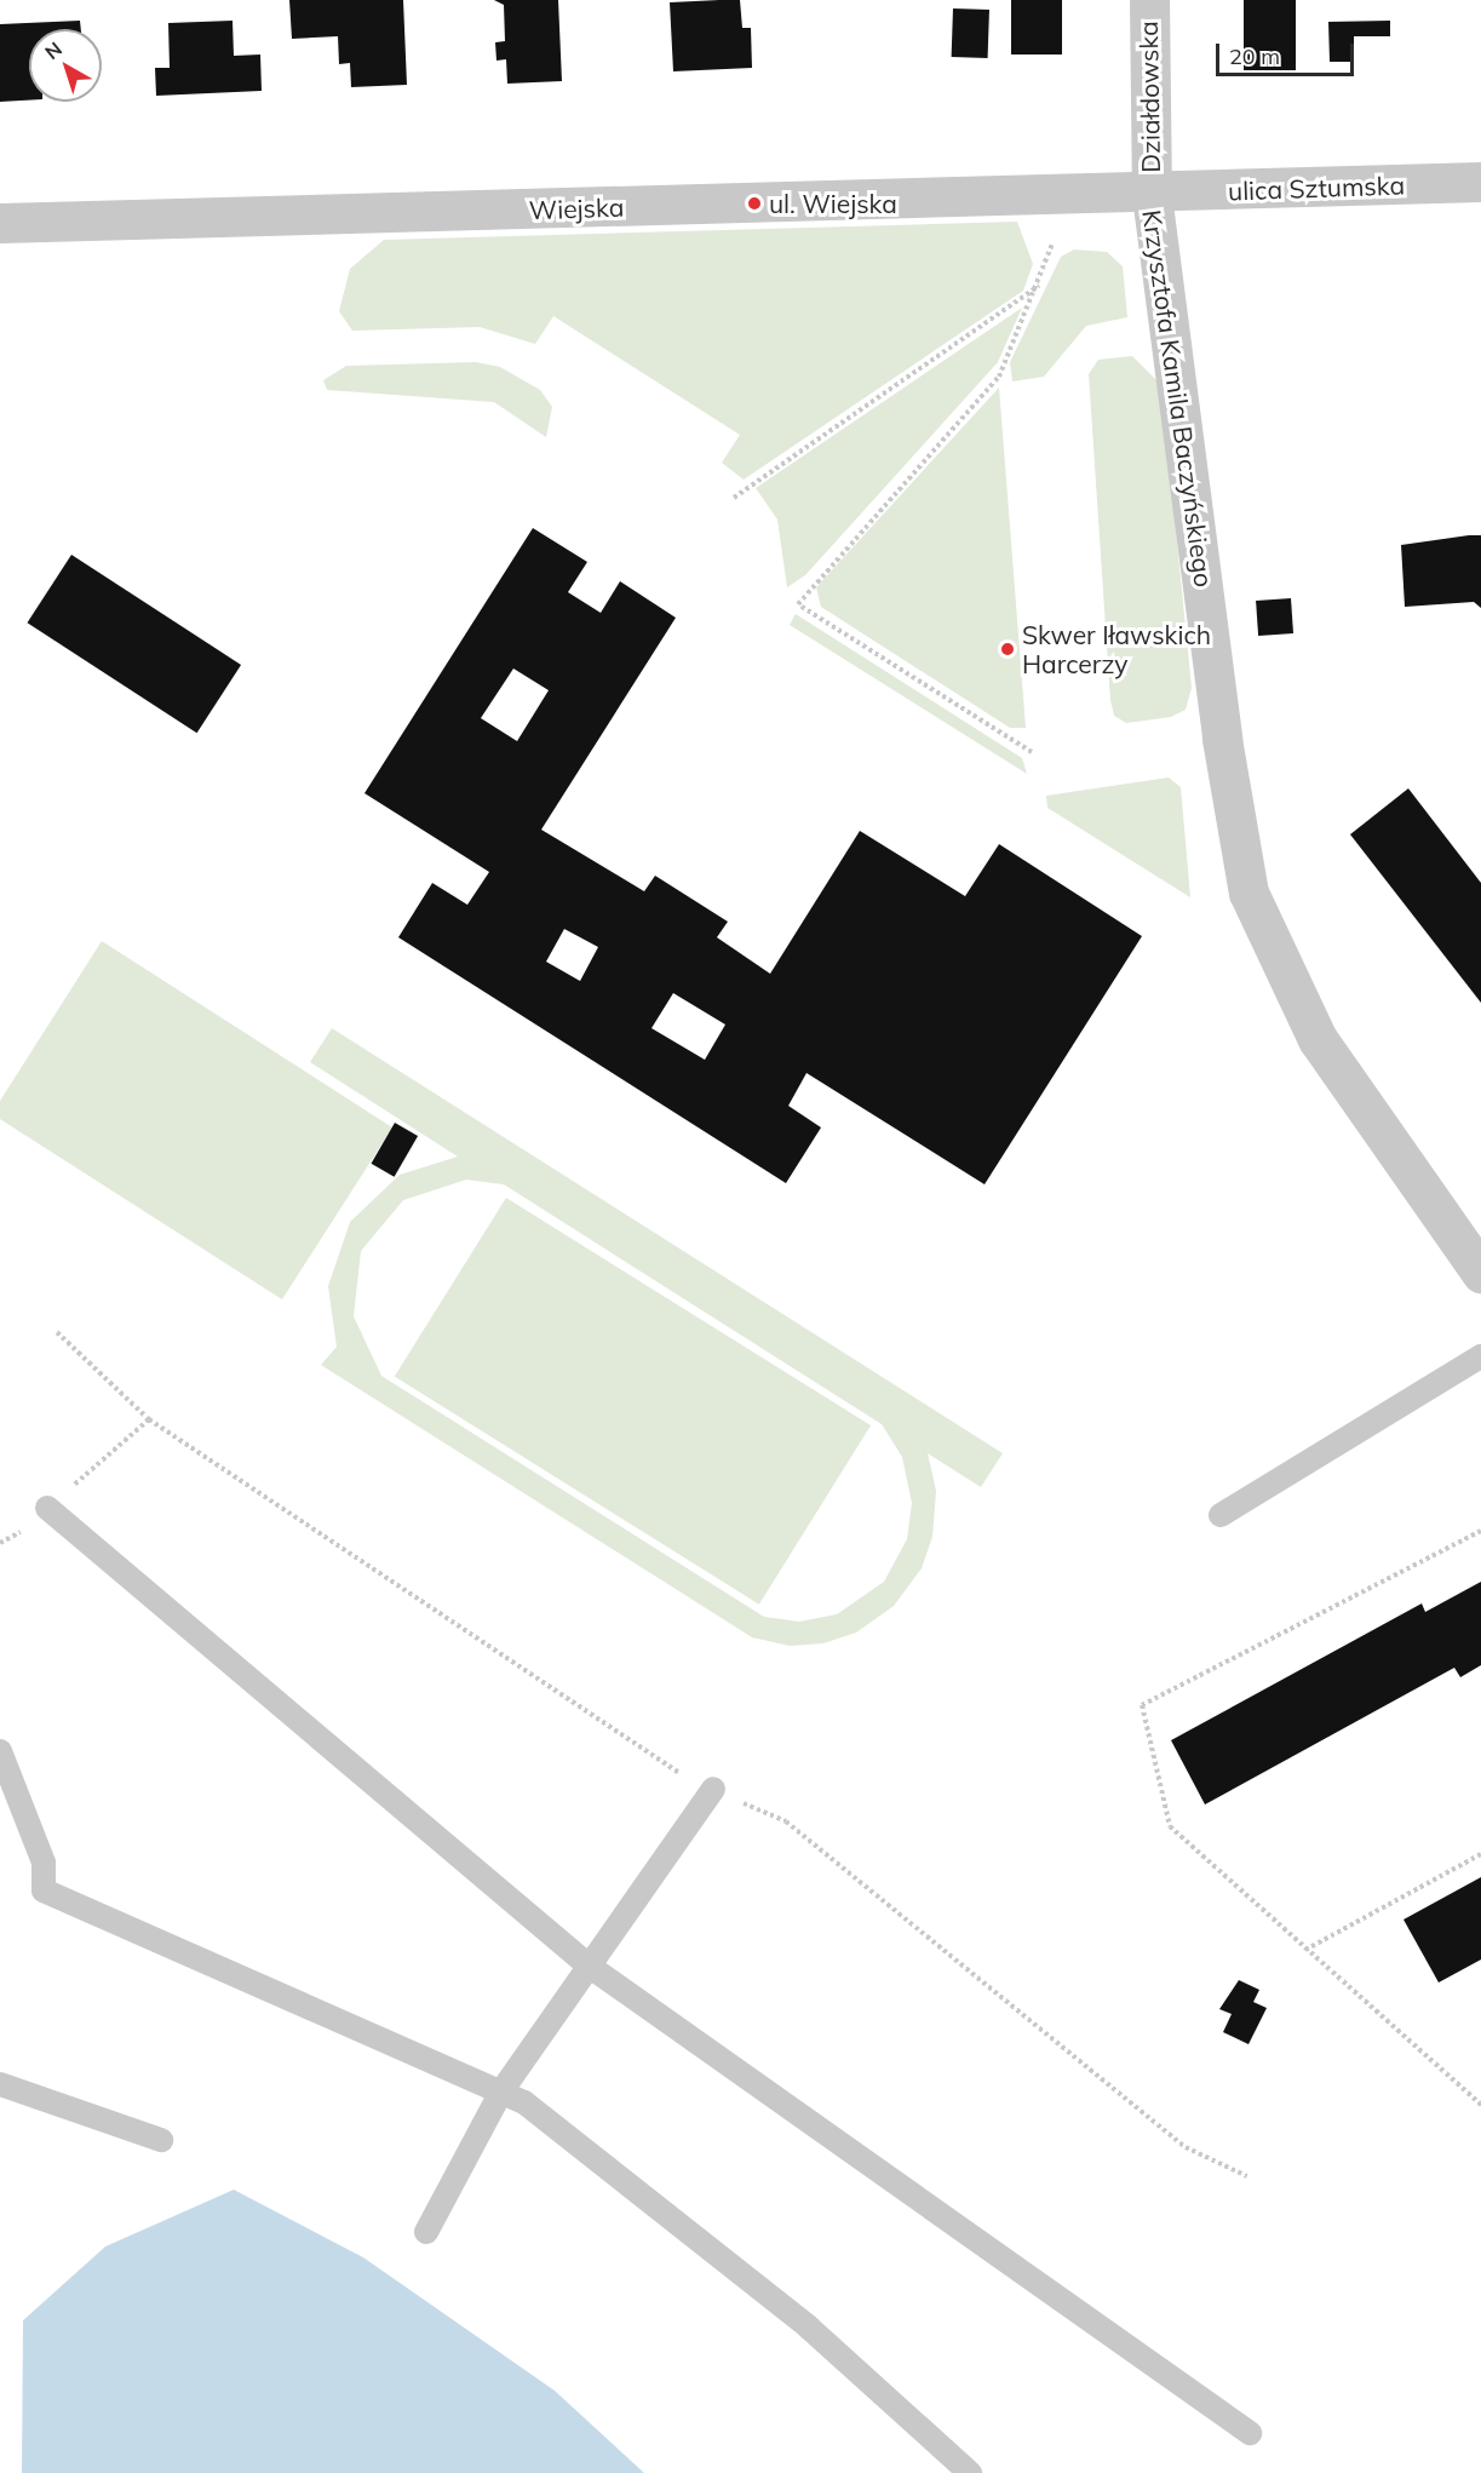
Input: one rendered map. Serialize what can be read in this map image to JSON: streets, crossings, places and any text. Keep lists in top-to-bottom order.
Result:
{
  "streets": {
    "street": [
      "Działdowska",
      "ulica Sztumska",
      "Wiejska",
      "Krzysztofa Kamila Baczyńskiego"
    ]
  },
  "crossings": [
    ["Działdowska", "ulica Sztumska"],
    ["Działdowska", "Wiejska"],
    ["Działdowska", "Krzysztofa Kamila Baczyńskiego"],
    ["ulica Sztumska", "Wiejska"],
    ["ulica Sztumska", "Krzysztofa Kamila Baczyńskiego"],
    ["Wiejska", "Krzysztofa Kamila Baczyńskiego"]
  ],
  "places": ["ul. Wiejska", "Skwer Iławskich Harcerzy"],
  "scale_bar": "20 m",
  "north": "top left"
}
